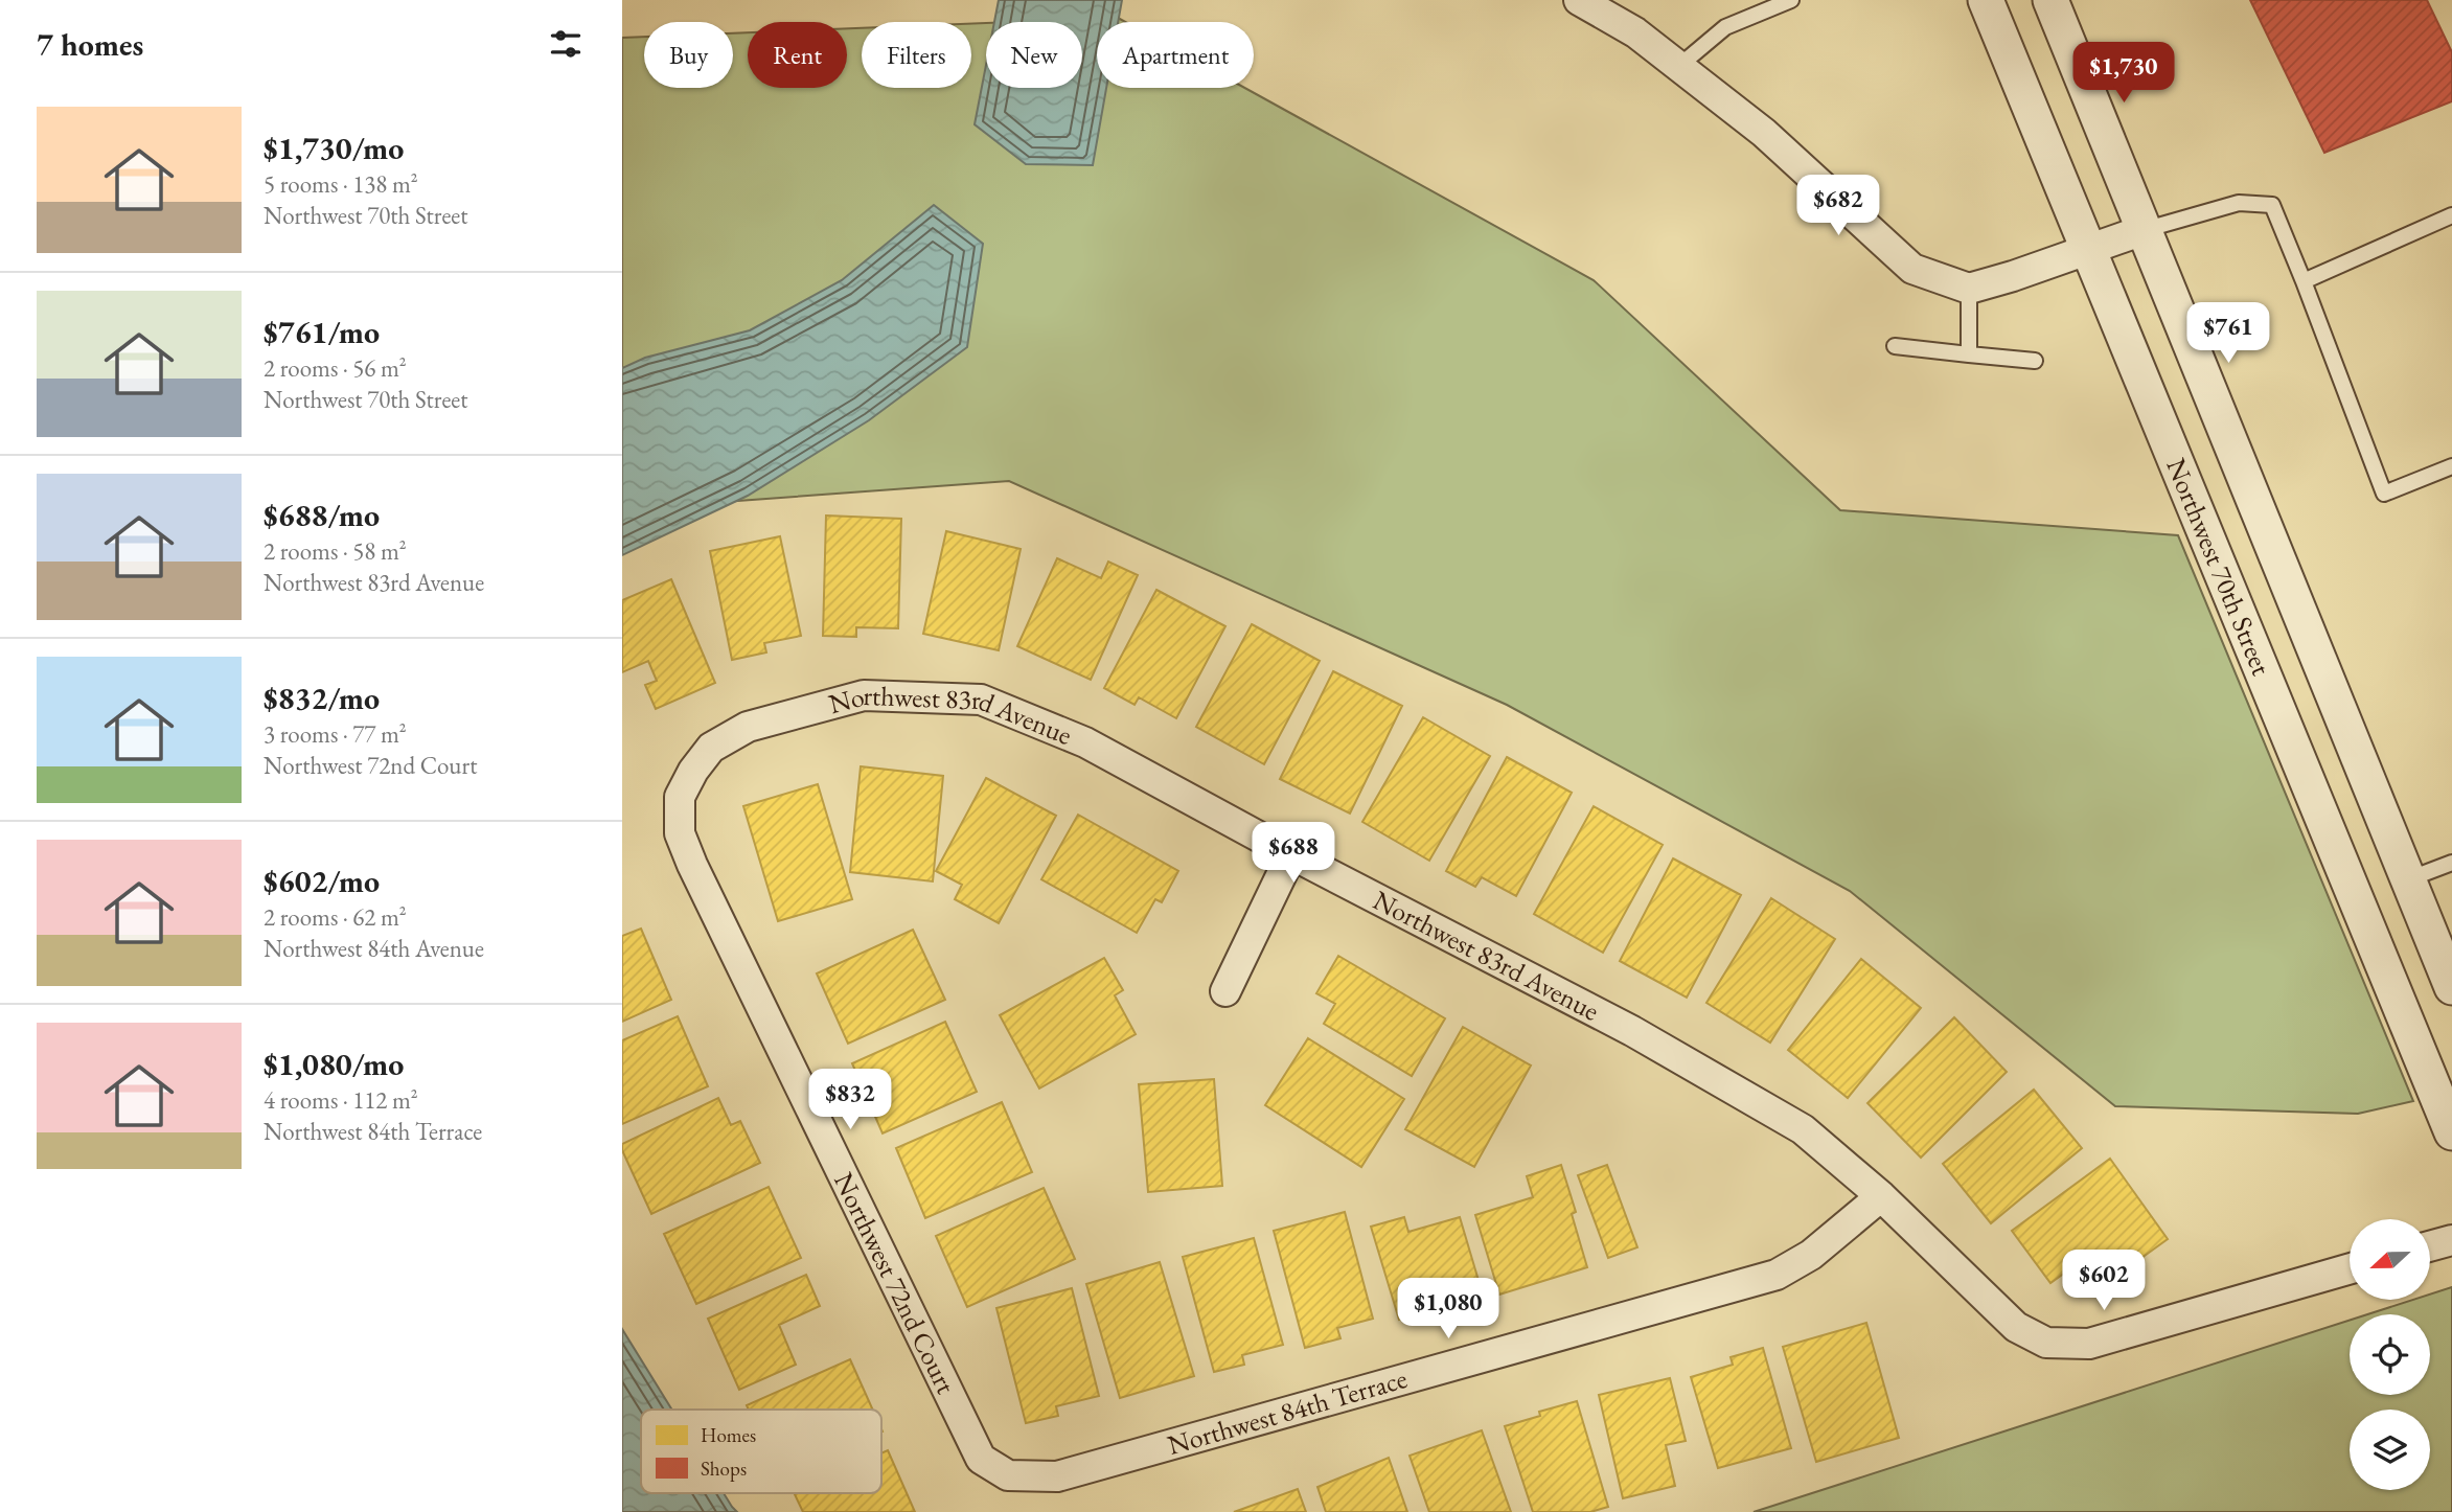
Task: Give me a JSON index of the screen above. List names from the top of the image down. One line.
{"streets":{"street":["Northwest 70th Street","Northwest 83rd Avenue","Northwest 72nd Court","Northwest 84th Terrace"]},"crossings":[["Northwest 83rd Avenue","Northwest 72nd Court"],["Northwest 83rd Avenue","Northwest 84th Terrace"],["Northwest 72nd Court","Northwest 84th Terrace"]],"legend":["Homes","Shops"],"north":"left","page":{"heading":"7 homes","chip":["Buy","Rent","Filters","New","Apartment"],"price":["$1,730","$682","$761","$688","$832","$602","$1,080"],"list":[{"name":"$1,730/mo","note":"5 rooms · 138 m² · Northwest 70th Street"},{"name":"$761/mo","note":"2 rooms · 56 m² · Northwest 70th Street"},{"name":"$688/mo","note":"2 rooms · 58 m² · Northwest 83rd Avenue"},{"name":"$832/mo","note":"3 rooms · 77 m² · Northwest 72nd Court"},{"name":"$602/mo","note":"2 rooms · 62 m² · Northwest 84th Avenue"},{"name":"$1,080/mo","note":"4 rooms · 112 m² · Northwest 84th Terrace"}]}}
